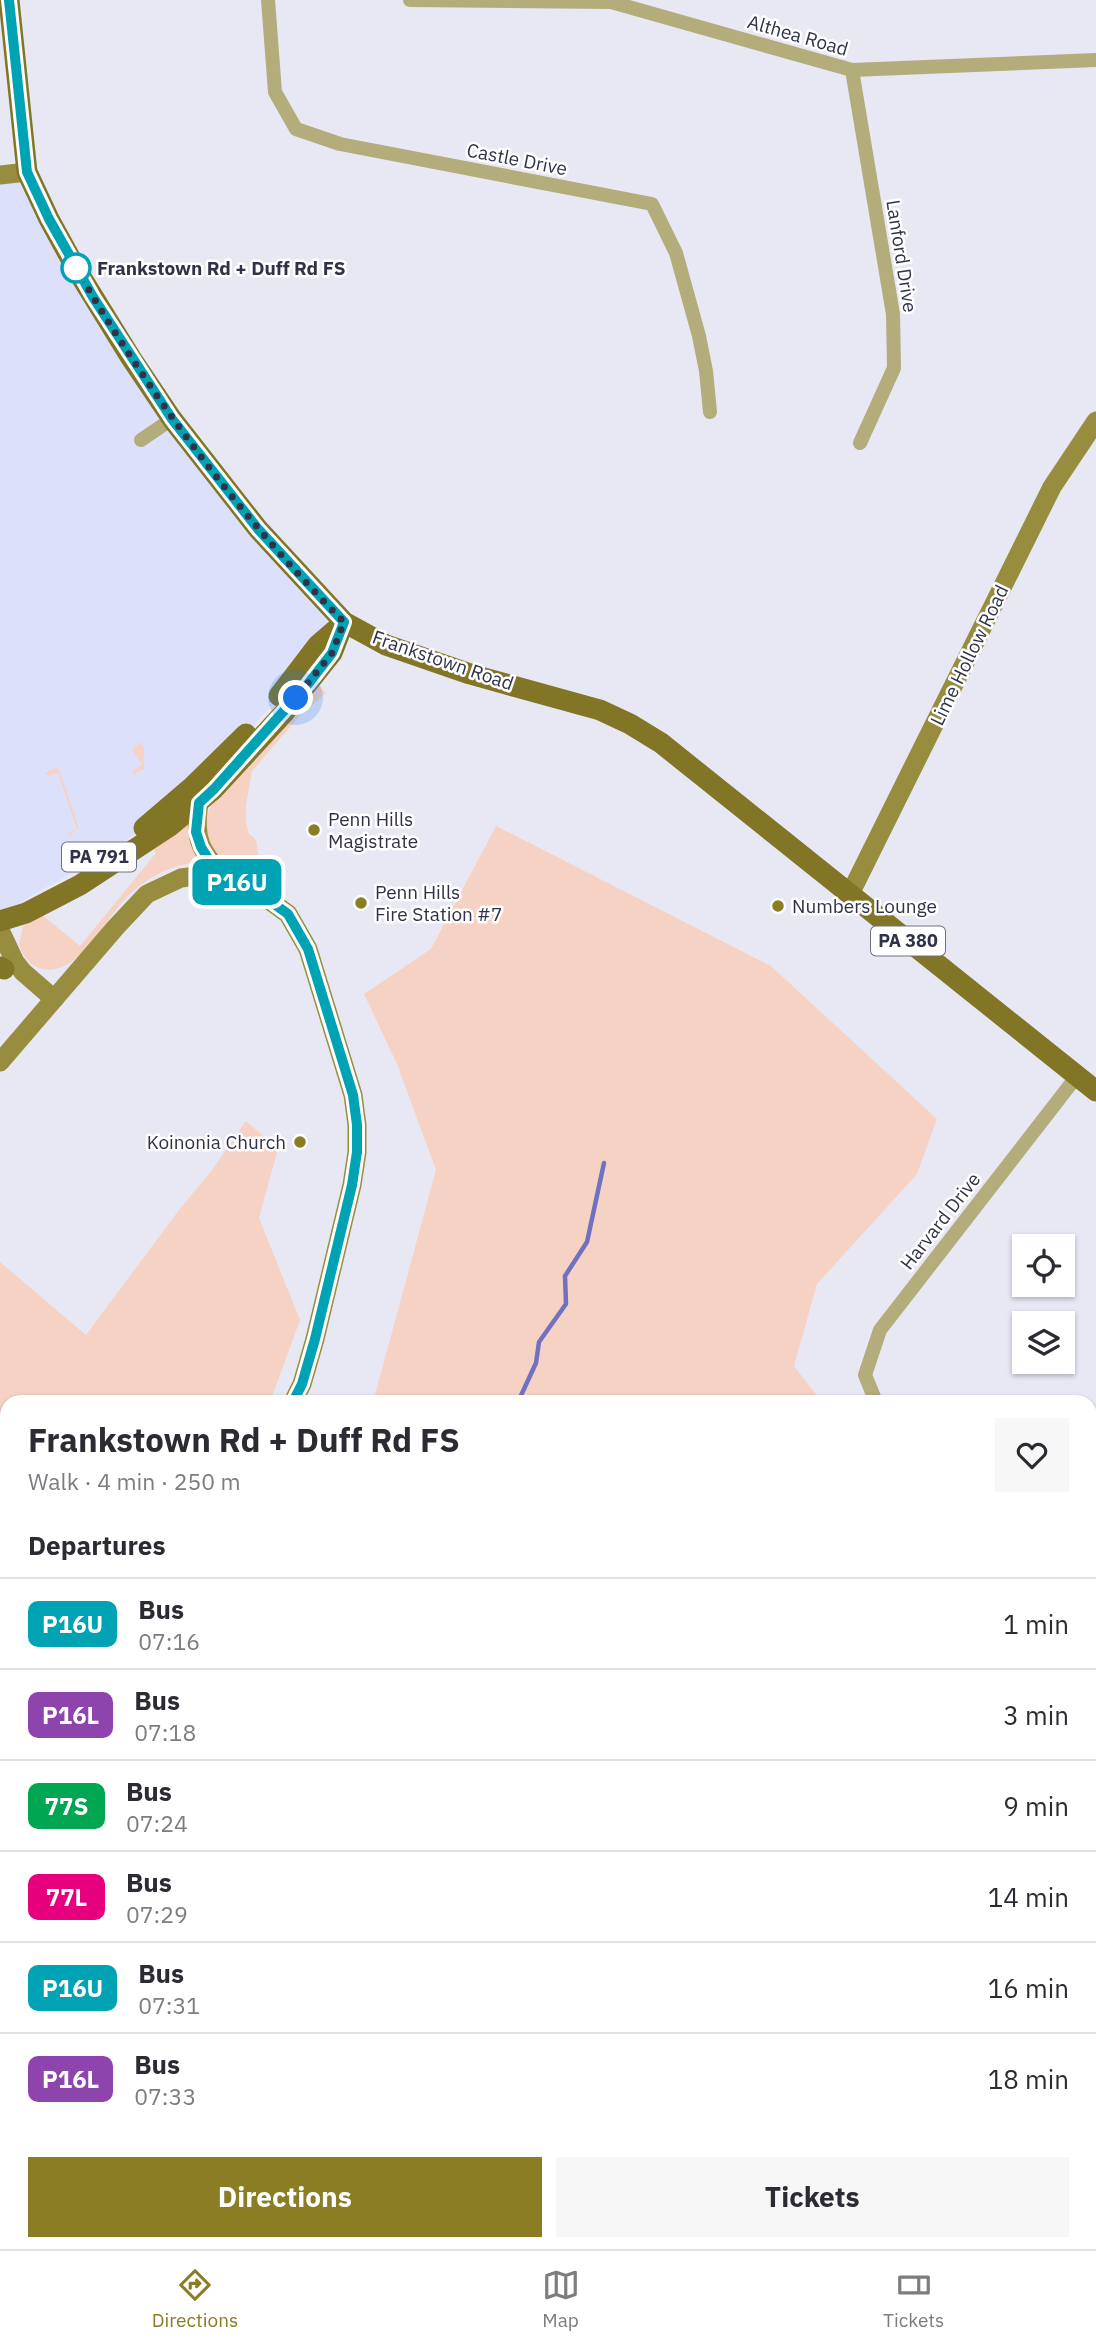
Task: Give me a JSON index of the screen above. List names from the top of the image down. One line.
{"streets":{"main road":["Frankstown Road","PA 791","PA 380"],"street":["Althea Road","Castle Drive","Lanford Drive","Lime Hollow Road","Harvard Drive"]},"crossings":[["Althea Road","Lanford Drive"],["Lime Hollow Road","Frankstown Road"],["Frankstown Road","PA 791"],["Frankstown Road","Harvard Drive"]],"places":["Frankstown Rd + Duff Rd FS","Penn Hills Magistrate","Penn Hills Fire Station #7","Numbers Lounge","Koinonia Church"],"lines":["bus line P16U"],"page":{"on_map":"P16U","heading":[["Frankstown Rd + Duff Rd FS","Walk · 4 min · 250 m"],"Departures"],"list":[{"mark":"P16U","name":"Bus","note":"07:16","value":"1 min"},{"mark":"P16L","name":"Bus","note":"07:18","value":"3 min"},{"mark":"77S","name":"Bus","note":"07:24","value":"9 min"},{"mark":"77L","name":"Bus","note":"07:29","value":"14 min"},{"mark":"P16U","name":"Bus","note":"07:31","value":"16 min"},{"mark":"P16L","name":"Bus","note":"07:33","value":"18 min"}],"buttons":["Directions","Tickets"],"tabs":["Directions","Map","Tickets"]}}
